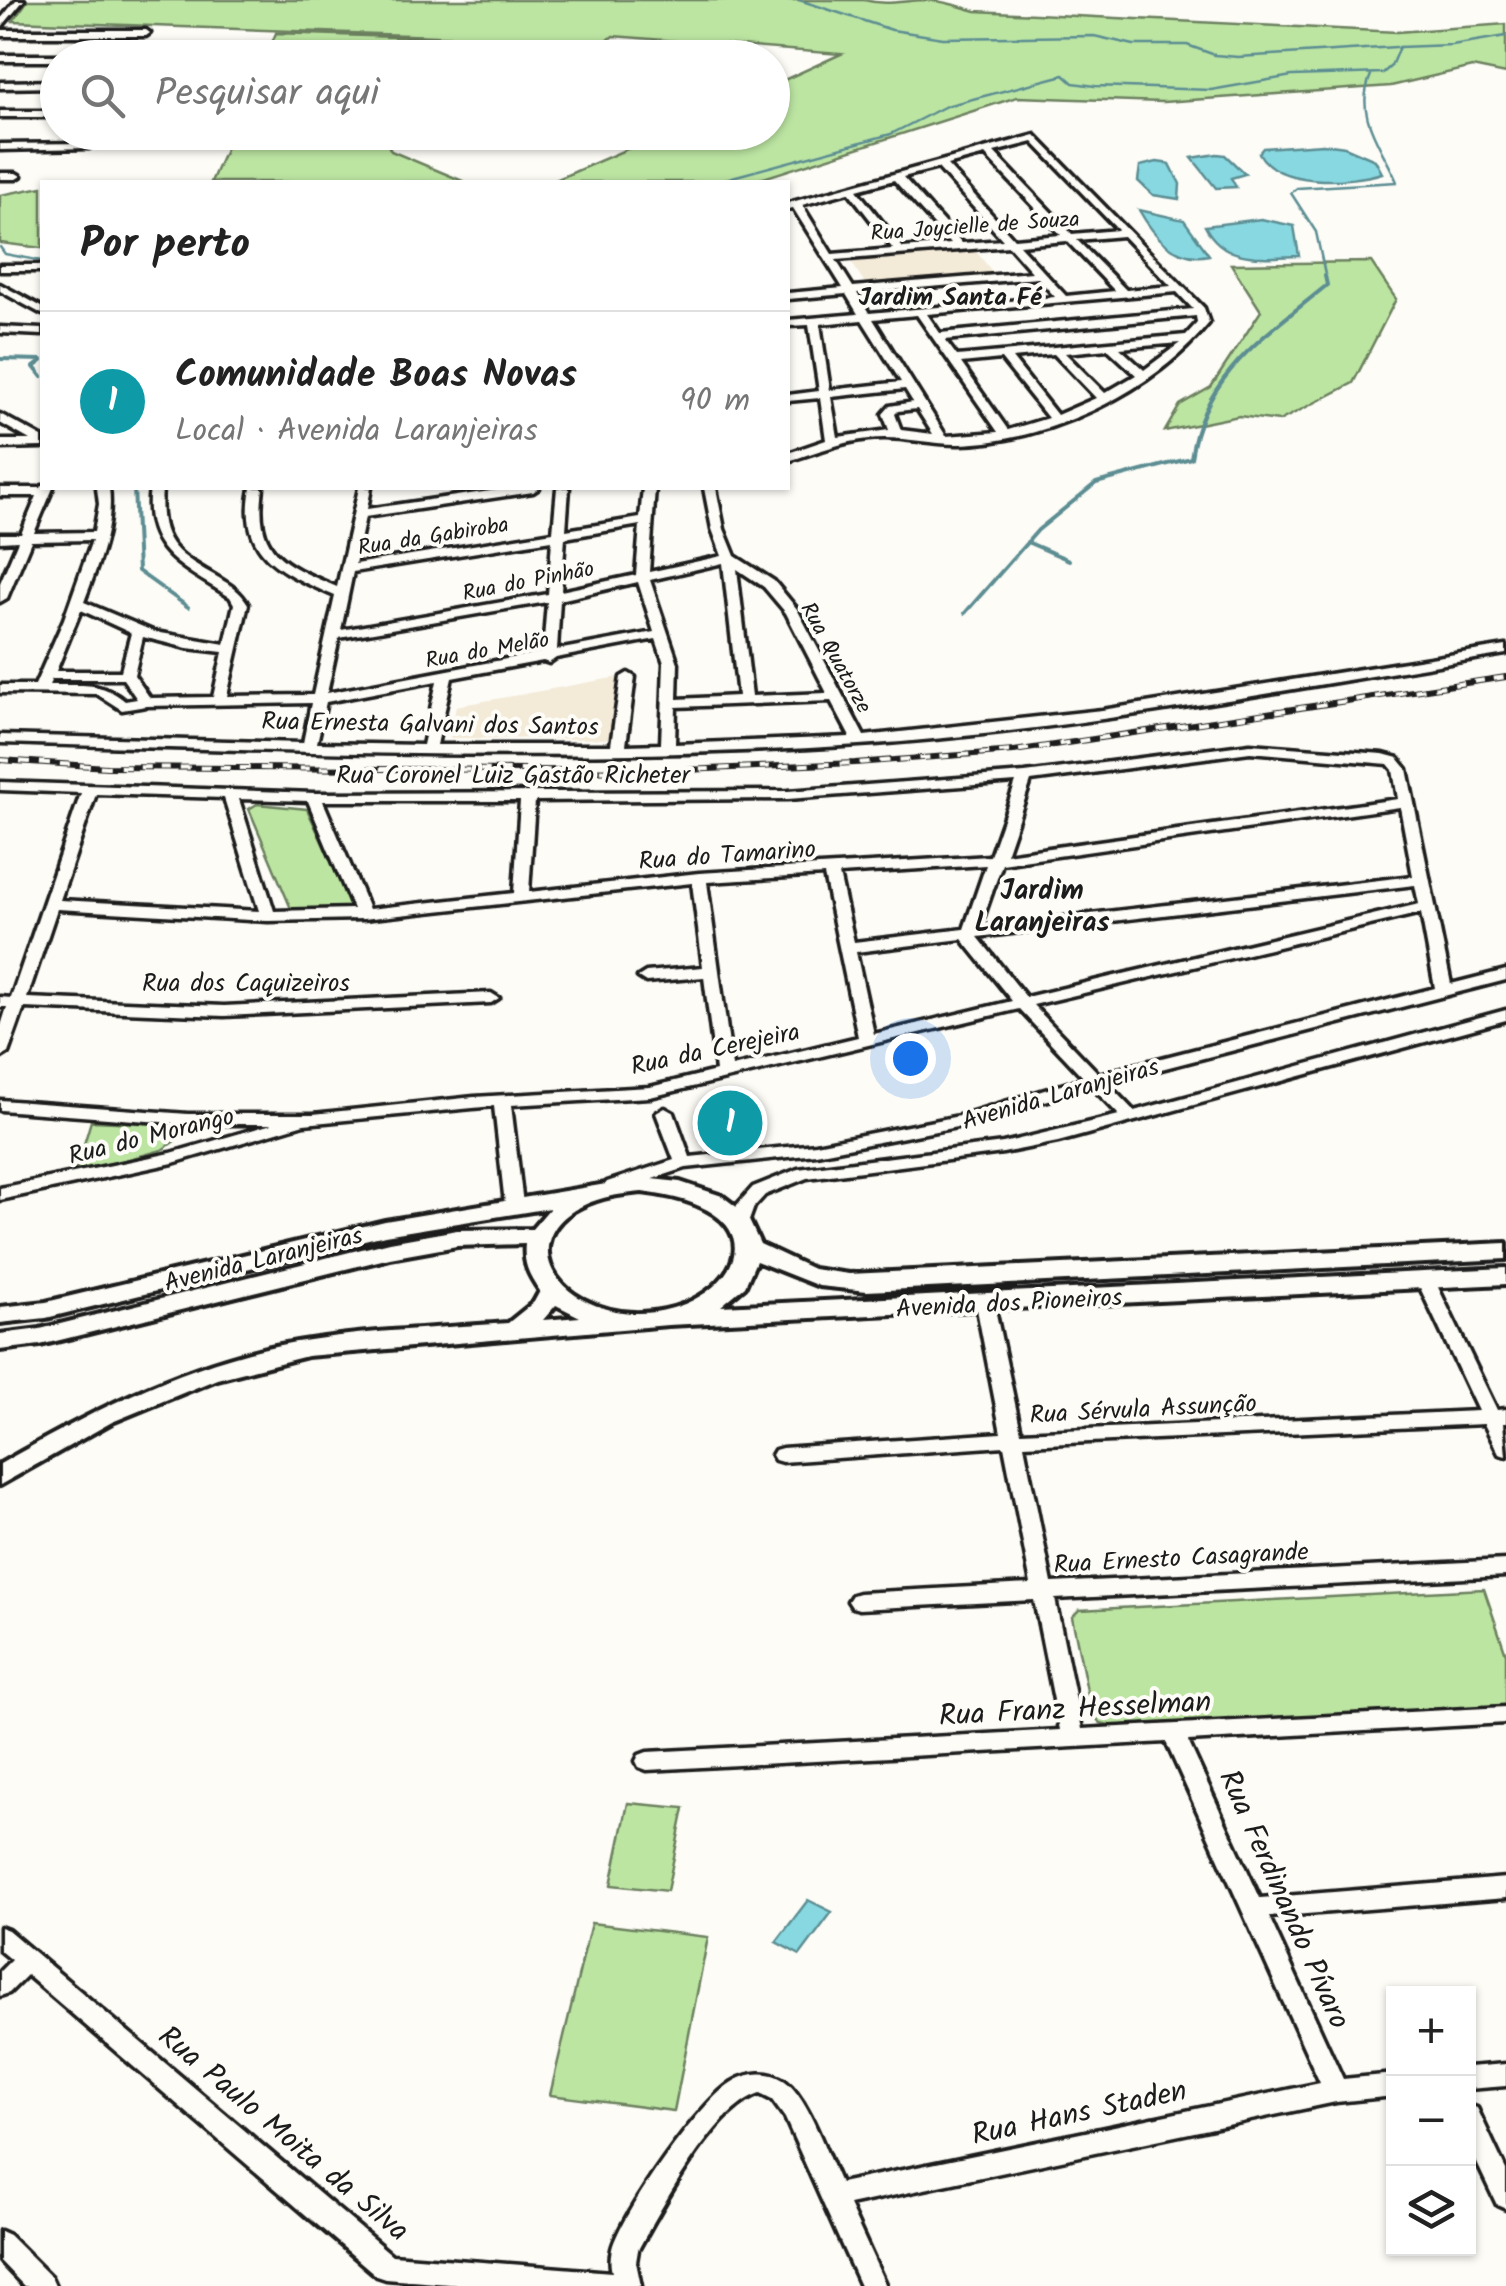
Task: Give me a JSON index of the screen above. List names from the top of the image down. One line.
{"streets":{"main road":["Avenida Laranjeiras","Avenida dos Pioneiros"],"street":["Rua Joycielle de Souza","Rua da Gabiroba","Rua do Pinhão","Rua do Melão","Rua Quatorze","Rua Ernesta Galvani dos Santos","Rua Coronel Luiz Gastão Richeter","Rua do Tamarino","Rua dos Caquizeiros","Rua da Cerejeira","Rua do Morango","Rua Sérvula Assunção","Rua Ernesto Casagrande","Rua Franz Hesselman","Rua Ferdinando Pívaro","Rua Hans Staden","Rua Paulo Moita da Silva"]},"crossings":[["Rua do Pinhão","Rua Quatorze"],["Rua Quatorze","Rua Ernesta Galvani dos Santos"],["Rua Coronel Luiz Gastão Richeter","Rua do Tamarino"],["Rua da Cerejeira","Rua do Morango"],["Avenida Laranjeiras","Avenida dos Pioneiros"],["Rua Franz Hesselman","Rua Ferdinando Pívaro"],["Rua Ferdinando Pívaro","Rua Hans Staden"]],"districts":["Jardim Santa Fé","Jardim Laranjeiras"],"page":{"search":"Pesquisar aqui","heading":"Por perto","list":[{"mark":"1","name":"Comunidade Boas Novas","note":"Local · Avenida Laranjeiras","value":"90 m"}],"pins":"1","map_buttons":["+","−"]}}
